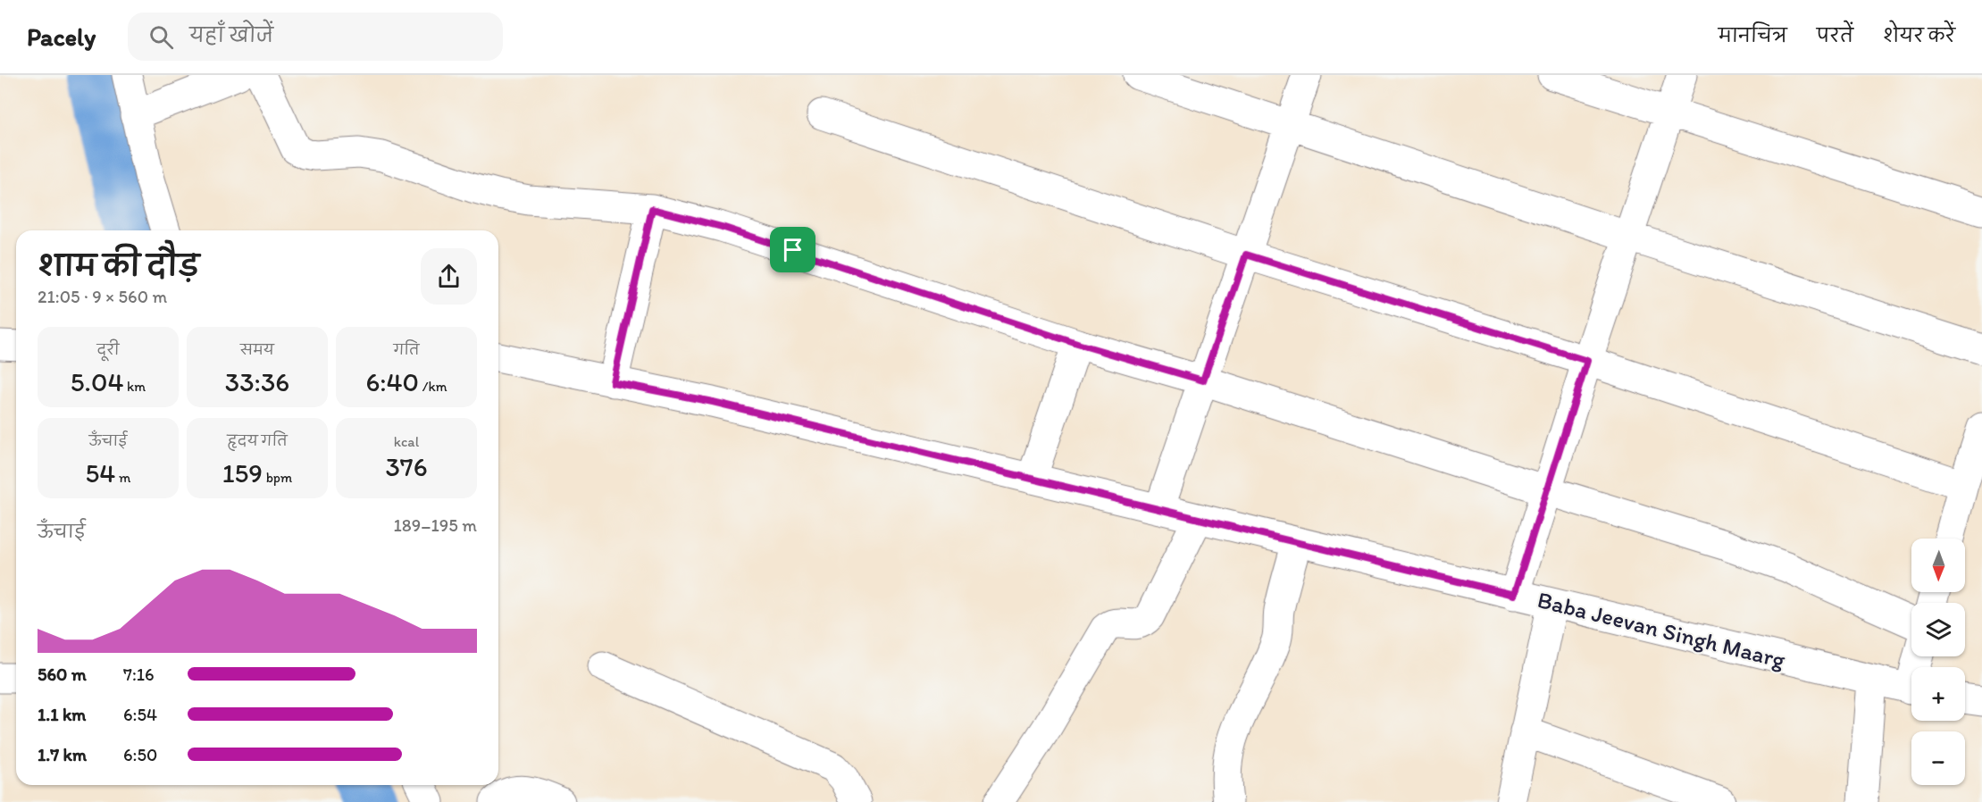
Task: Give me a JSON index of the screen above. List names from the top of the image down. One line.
{"streets":{"street":["Baba Jeevan Singh Maarg"]},"north":"bottom","page":{"header":"Pacely","search":"यहाँ खोजें","nav":["मानचित्र","परतें","शेयर करें"],"heading":["शाम की दौड़","21:05 · 9 × 560 m"],"stats":[["दूरी","5.04 km"],["समय","33:36"],["गति","6:40 /km"],["ऊँचाई","54 m"],["हृदय गति","159 bpm"],["kcal","376"]],"chart":["ऊँचाई","189–195 m"],"map_buttons":["+","−"],"list":[{"name":"560 m","note":"7:16"},{"name":"1.1 km","note":"6:54"},{"name":"1.7 km","note":"6:50"}]}}
